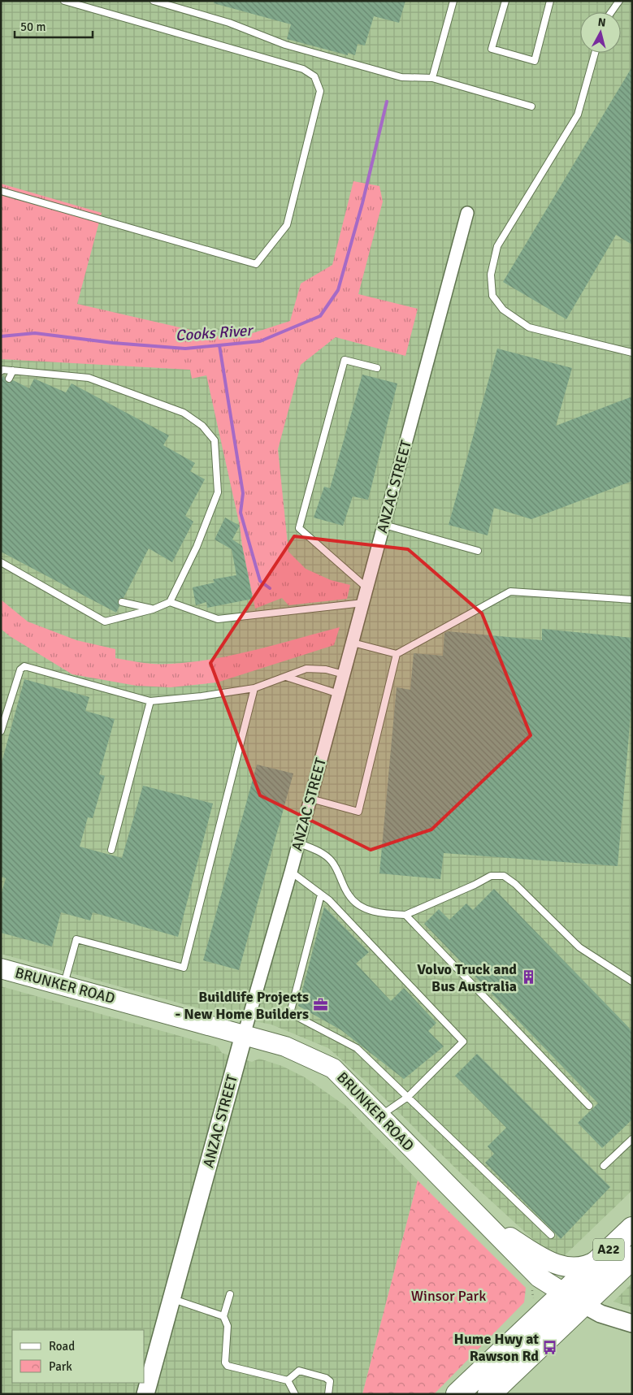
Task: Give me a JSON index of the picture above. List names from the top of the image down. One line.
{"streets":{"highway":["A22"],"main road":["BRUNKER ROAD"],"street":["ANZAC STREET"]},"crossings":[["ANZAC STREET","BRUNKER ROAD"],["BRUNKER ROAD","A22"]],"water":["Cooks River"],"parks":["Winsor Park"],"places":{"building":["Volvo Truck and Bus Australia"],"office":["Buildlife Projects - New Home Builders"],"bus stop":["Hume Hwy at Rawson Rd"]},"legend":["Road","Park"],"scale_bar":"50 m","north":"top"}
